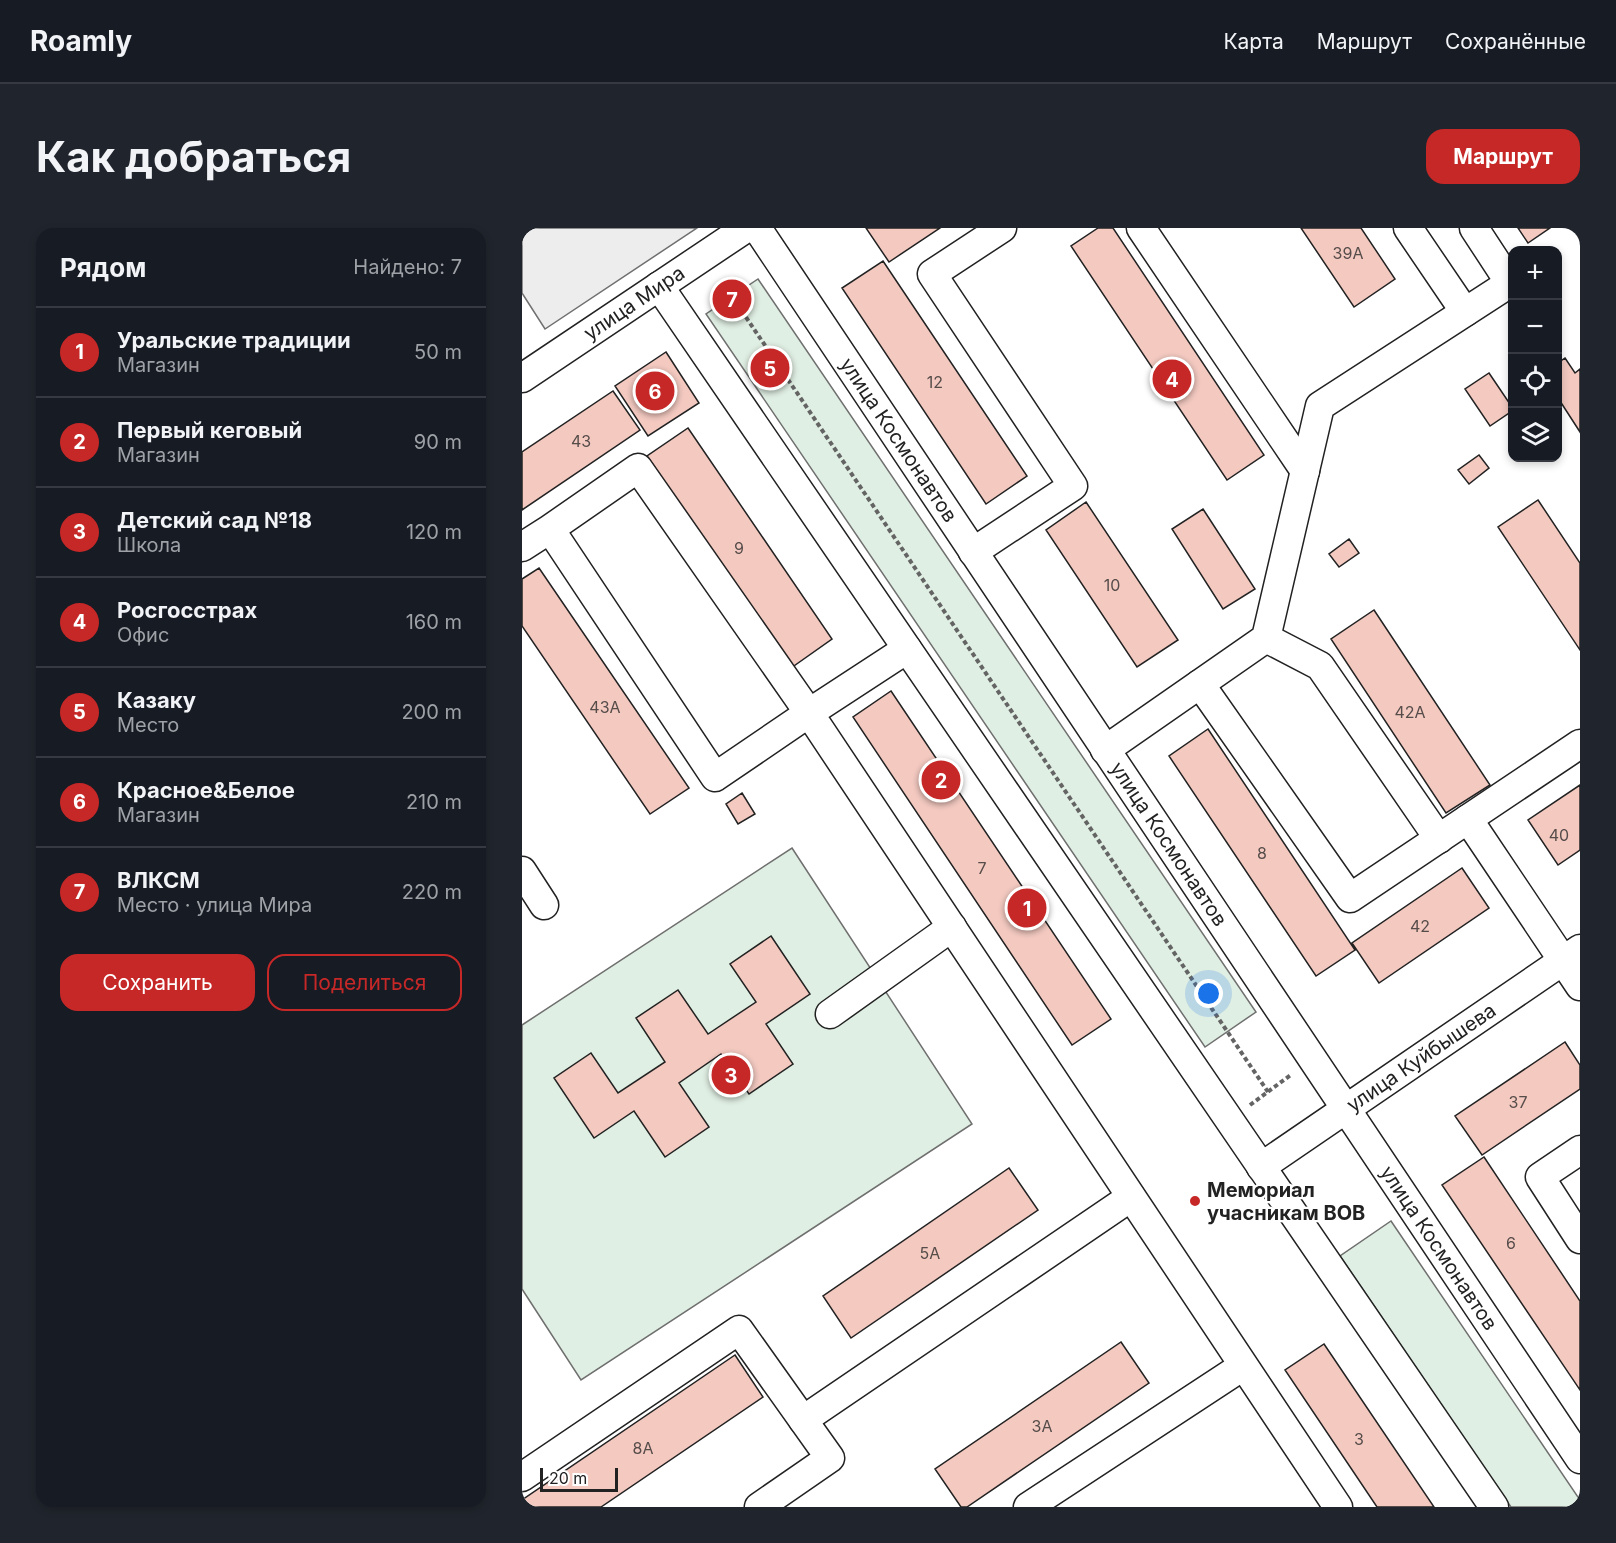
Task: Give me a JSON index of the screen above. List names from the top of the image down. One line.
{"streets":{"street":["улица Мира","улица Космонавтов","улица Куйбышева"]},"crossings":[["улица Космонавтов","улица Куйбышева"]],"places":["Мемориал учасникам ВОВ"],"house_numbers":["39А","12","43","9","10","43А","42А","40","8","7","42","37","6","5А","3А","3","8А"],"scale_bar":"20 m","page":{"header":"Roamly","nav":["Карта","Маршрут","Сохранённые"],"buttons":["Маршрут",["Сохранить","Поделиться"]],"title":"Как добраться","heading":["Рядом","Найдено: 7"],"map_buttons":["+","−"],"pins":["7","5","4","6","2","1","3"],"list":[{"mark":"1","name":"Уральские традиции","note":"Магазин","value":"50 m"},{"mark":"2","name":"Первый кеговый","note":"Магазин","value":"90 m"},{"mark":"3","name":"Детский сад №18","note":"Школа","value":"120 m"},{"mark":"4","name":"Росгосстрах","note":"Офис","value":"160 m"},{"mark":"5","name":"Казаку","note":"Место","value":"200 m"},{"mark":"6","name":"Красное&Белое","note":"Магазин","value":"210 m"},{"mark":"7","name":"ВЛКСМ","note":"Место · улица Мира","value":"220 m"}],"scale":"20 m"}}
